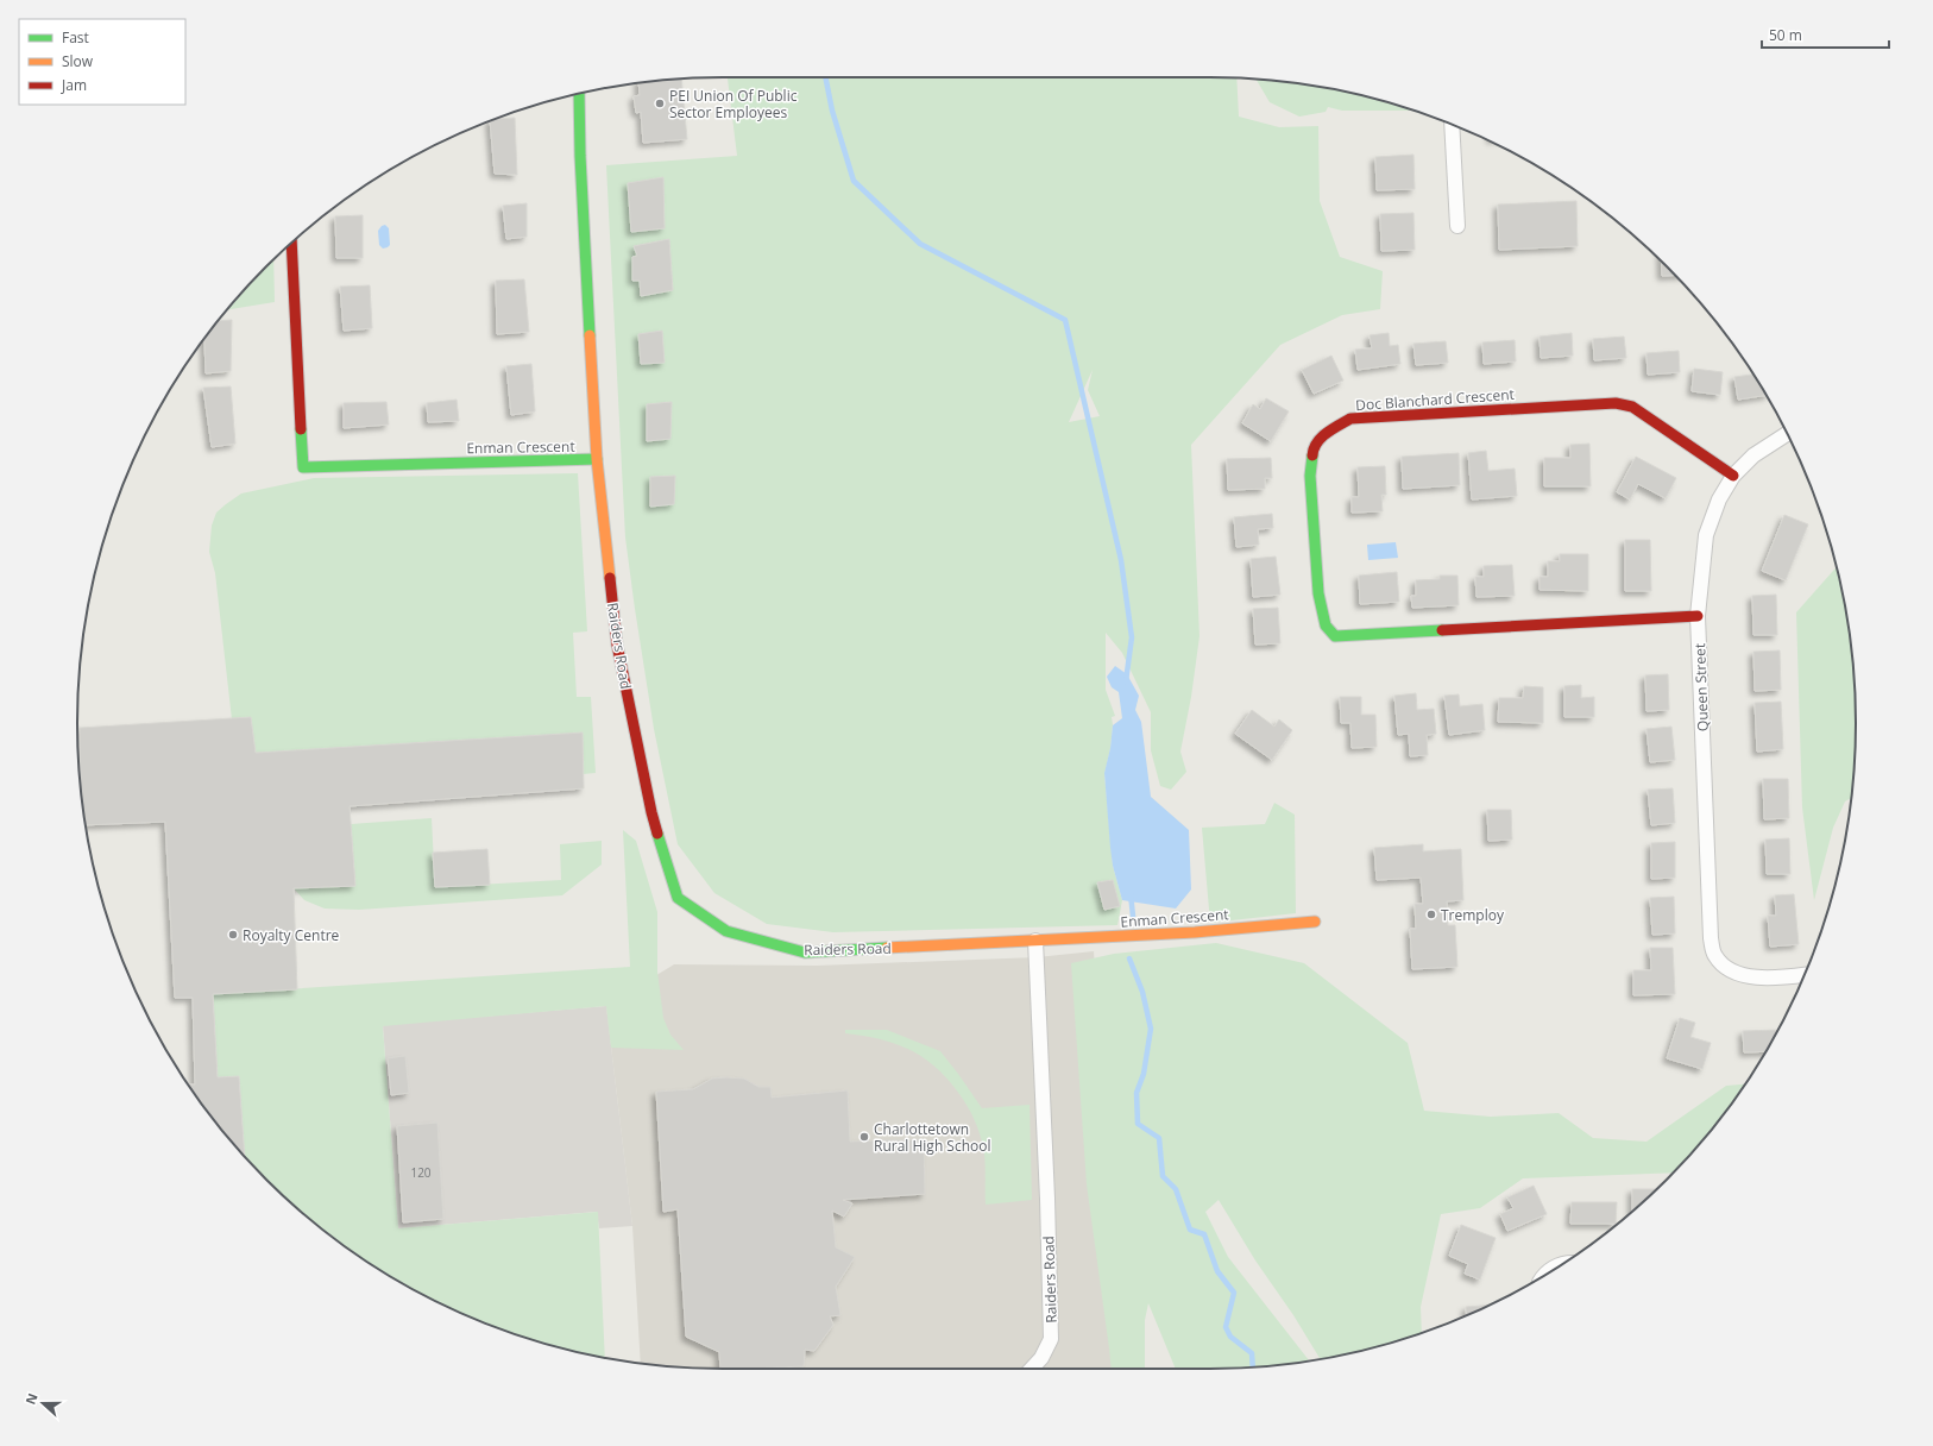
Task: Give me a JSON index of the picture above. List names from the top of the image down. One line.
{"streets":{"street":["Doc Blanchard Crescent","Enman Crescent","Raiders Road","Queen Street"]},"crossings":[["Doc Blanchard Crescent","Queen Street"],["Enman Crescent","Raiders Road"]],"places":["PEI Union Of Public Sector Employees","Tremploy","Royalty Centre","Charlottetown Rural High School"],"house_numbers":["120"],"legend":["Fast","Slow","Jam"],"scale_bar":"50 m","north":"left"}
